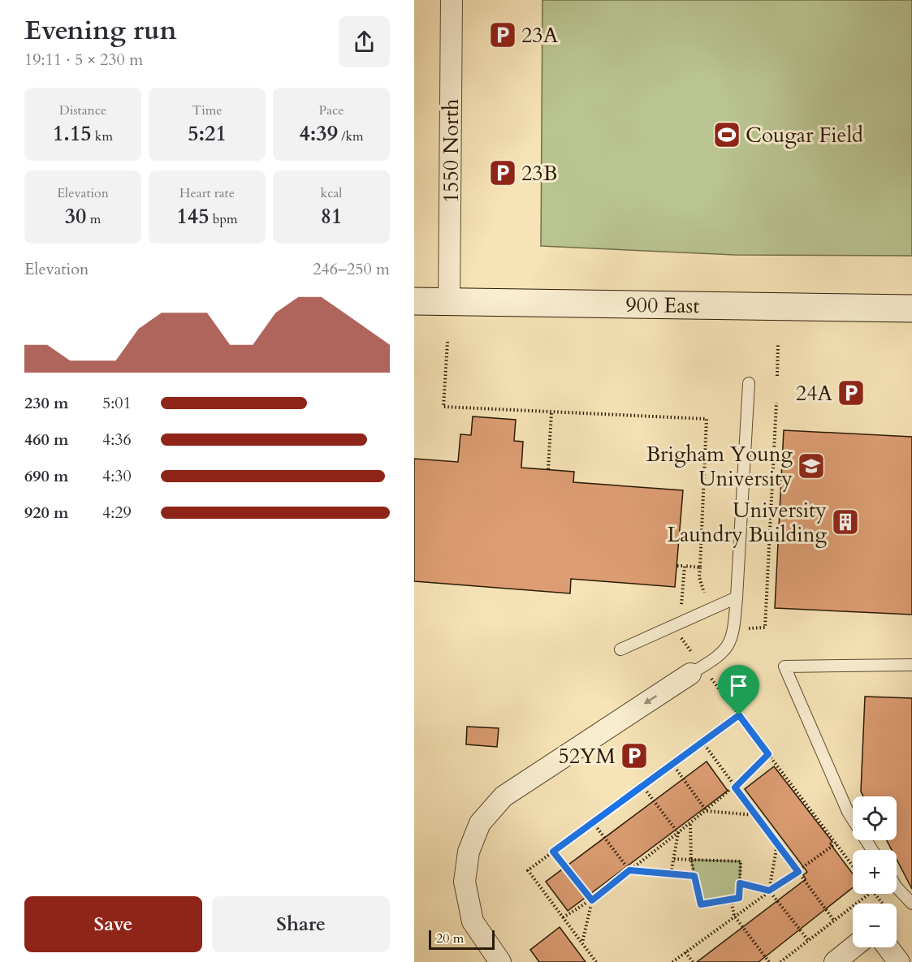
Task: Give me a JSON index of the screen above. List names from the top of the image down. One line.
{"streets":{"main road":["900 East"],"street":["1550 North"]},"crossings":[["1550 North","900 East"]],"places":{"parking":["23A","23B","24A","52YM"],"sports":["Cougar Field"],"school or university":["Brigham Young University"],"building":["University Laundry Building"]},"scale_bar":"20 m","page":{"heading":["Evening run","19:11 · 5 × 230 m"],"stats":[["Distance","1.15 km"],["Time","5:21"],["Pace","4:39 /km"],["Elevation","30 m"],["Heart rate","145 bpm"],["kcal","81"]],"chart":["Elevation","246–250 m"],"list":[{"name":"230 m","note":"5:01"},{"name":"460 m","note":"4:36"},{"name":"690 m","note":"4:30"},{"name":"920 m","note":"4:29"}],"map_buttons":["+","−"],"buttons":["Save","Share"],"scale":"20 m"}}
